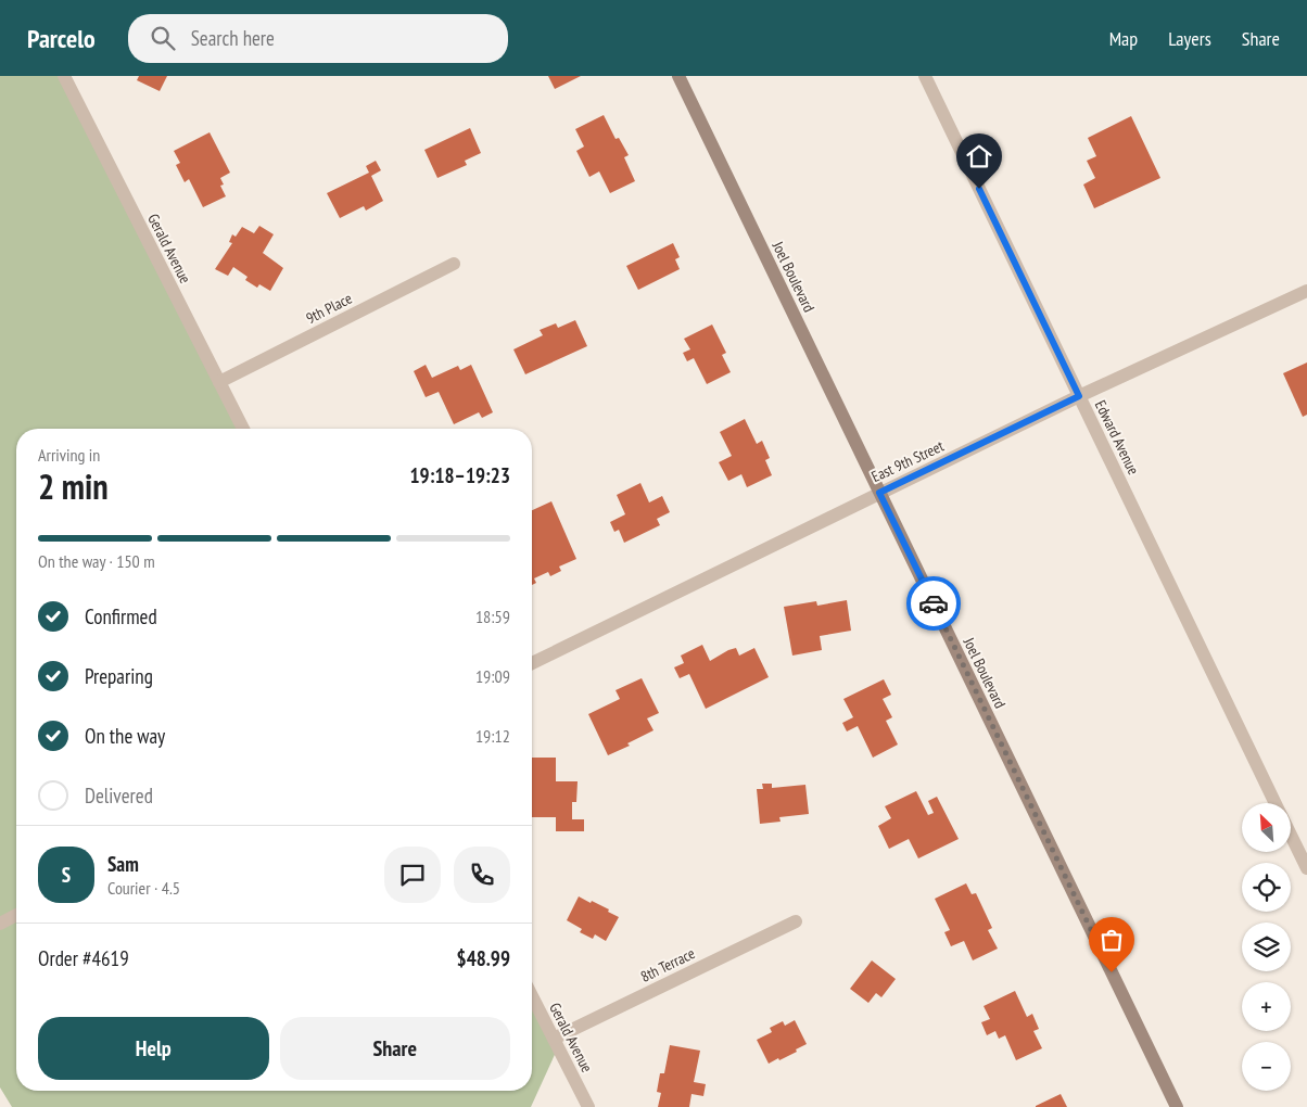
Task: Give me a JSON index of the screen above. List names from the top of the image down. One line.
{"streets":{"main road":["Joel Boulevard"],"street":["Gerald Avenue","9th Place","Edward Avenue","East 9th Street","8th Terrace"]},"crossings":[["Gerald Avenue","9th Place"],["Gerald Avenue","8th Terrace"],["Joel Boulevard","East 9th Street"],["Edward Avenue","East 9th Street"]],"north":"top left","page":{"header":"Parcelo","search":"Search here","nav":["Map","Layers","Share"],"heading":["2 min","Arriving in","19:18–19:23"],"panel":["Sam","Courier · 4.5","Order #4619","$48.99"],"bar":"On the way · 150 m","list":[["Confirmed","18:59"],["Preparing","19:09"],["On the way","19:12"],"Delivered"],"map_buttons":["+","−"],"round":"S","buttons":["Help","Share"]}}
